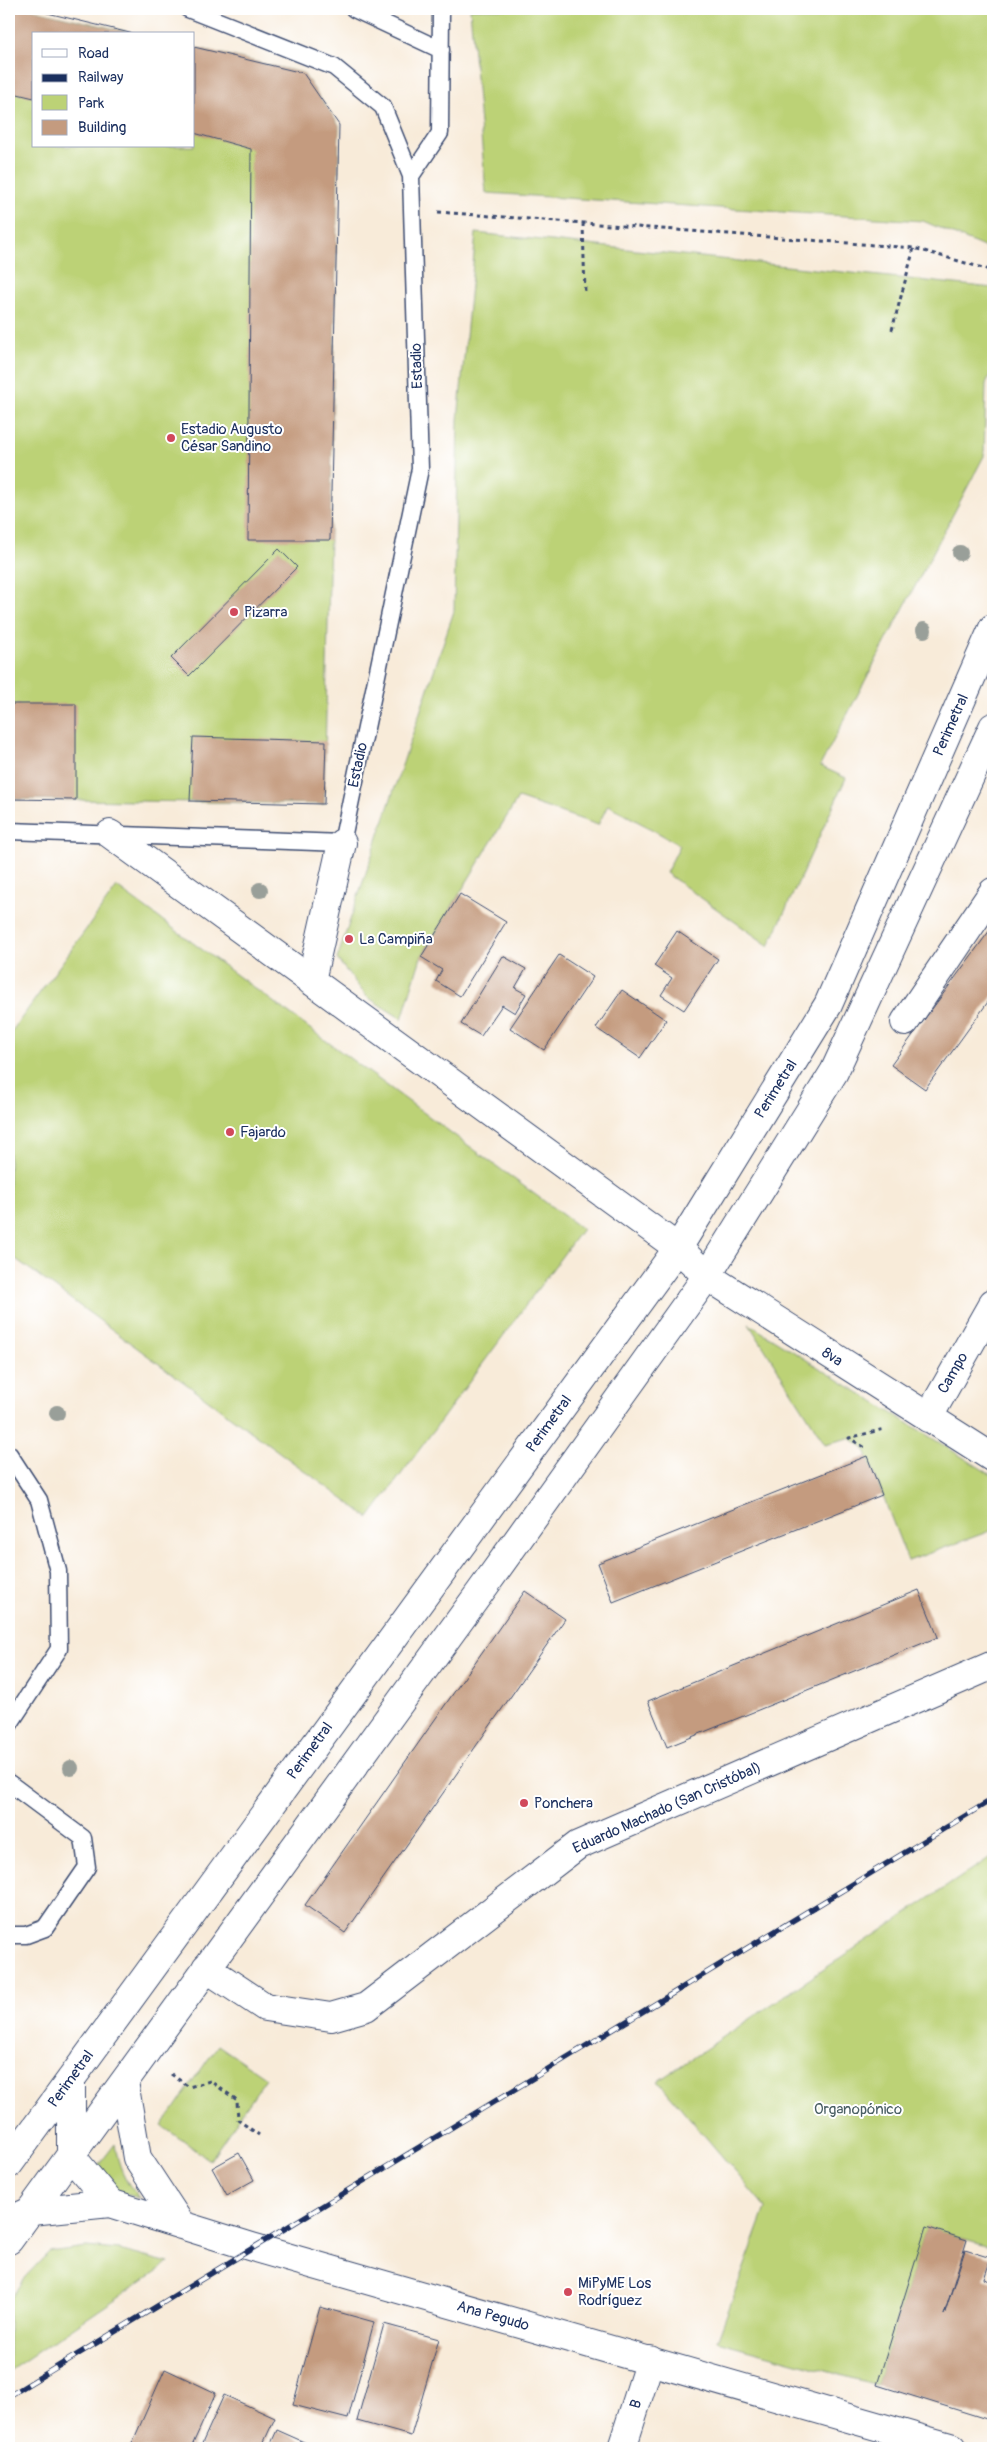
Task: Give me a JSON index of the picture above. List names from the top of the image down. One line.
{"streets":{"main road":["Estadio","Perimetral","8va","Campo","Eduardo Machado (San Cristóbal)","Ana Pegudo","B"]},"crossings":[["Estadio","8va"],["Perimetral","8va"],["8va","Campo"],["Ana Pegudo","B"]],"parks":["Organopónico"],"places":["Estadio Augusto César Sandino","Pizarra","La Campiña","Fajardo","Ponchera","MiPyME Los Rodríguez"],"legend":["Road","Railway","Park","Building"]}
